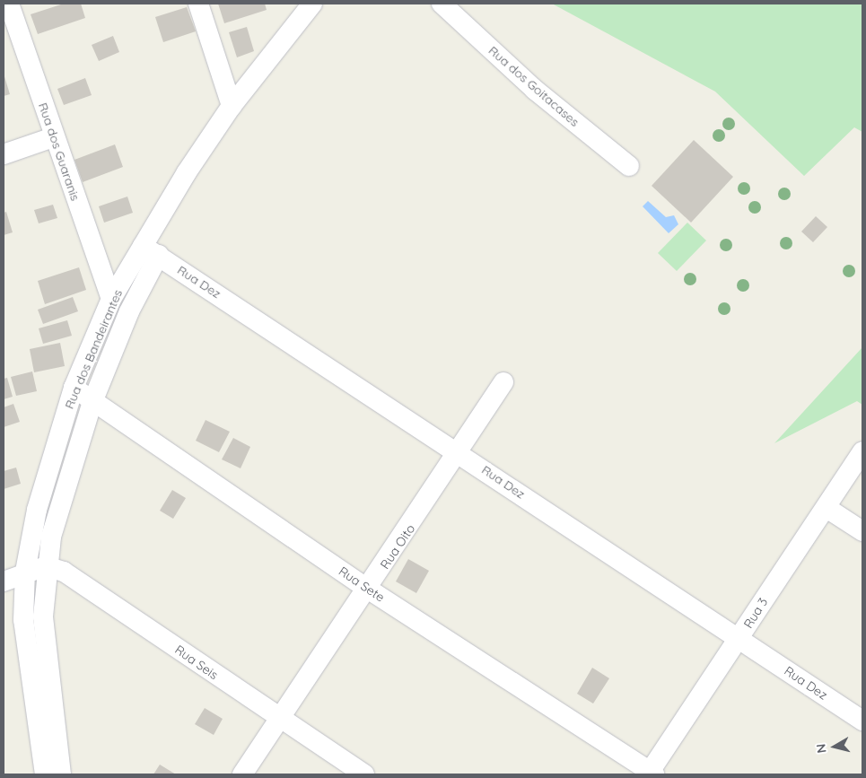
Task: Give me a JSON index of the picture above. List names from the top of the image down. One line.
{"streets":{"street":["Rua dos Goitacases","Rua dos Guaranis","Rua Dez","Rua dos Bandeirantes","Rua Oito","Rua Sete","Rua 3","Rua Seis"]},"crossings":[["Rua dos Guaranis","Rua dos Bandeirantes"],["Rua Dez","Rua dos Bandeirantes"],["Rua Dez","Rua Oito"],["Rua Dez","Rua 3"],["Rua dos Bandeirantes","Rua Sete"],["Rua dos Bandeirantes","Rua Seis"],["Rua Oito","Rua Sete"],["Rua Oito","Rua Seis"],["Rua Sete","Rua 3"]],"north":"left"}
